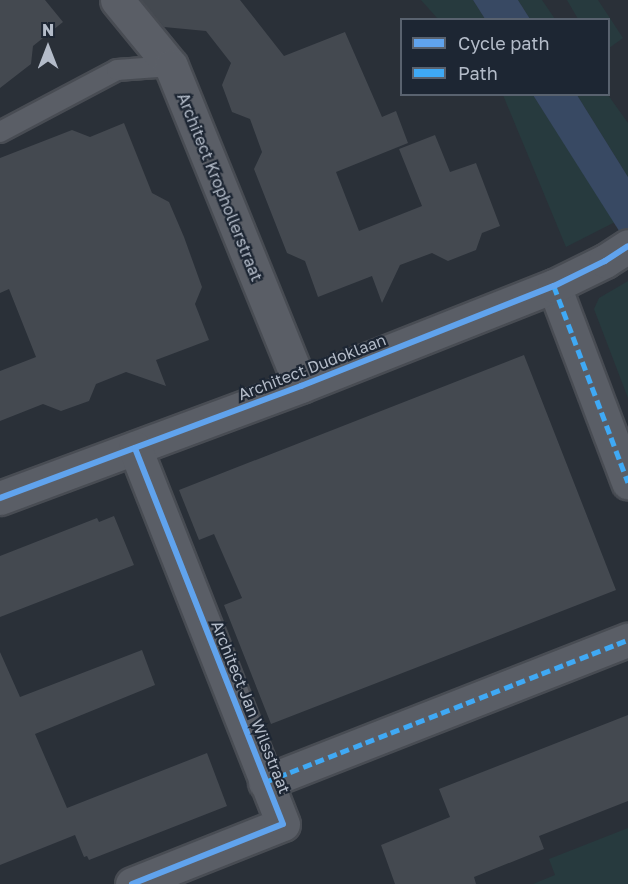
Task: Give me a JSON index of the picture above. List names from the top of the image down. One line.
{"streets":{"street":["Architect Krophollerstraat","Architect Dudoklaan","Architect Jan Wilsstraat"]},"crossings":[["Architect Krophollerstraat","Architect Dudoklaan"],["Architect Dudoklaan","Architect Jan Wilsstraat"]],"legend":["Cycle path","Path"],"north":"top"}
